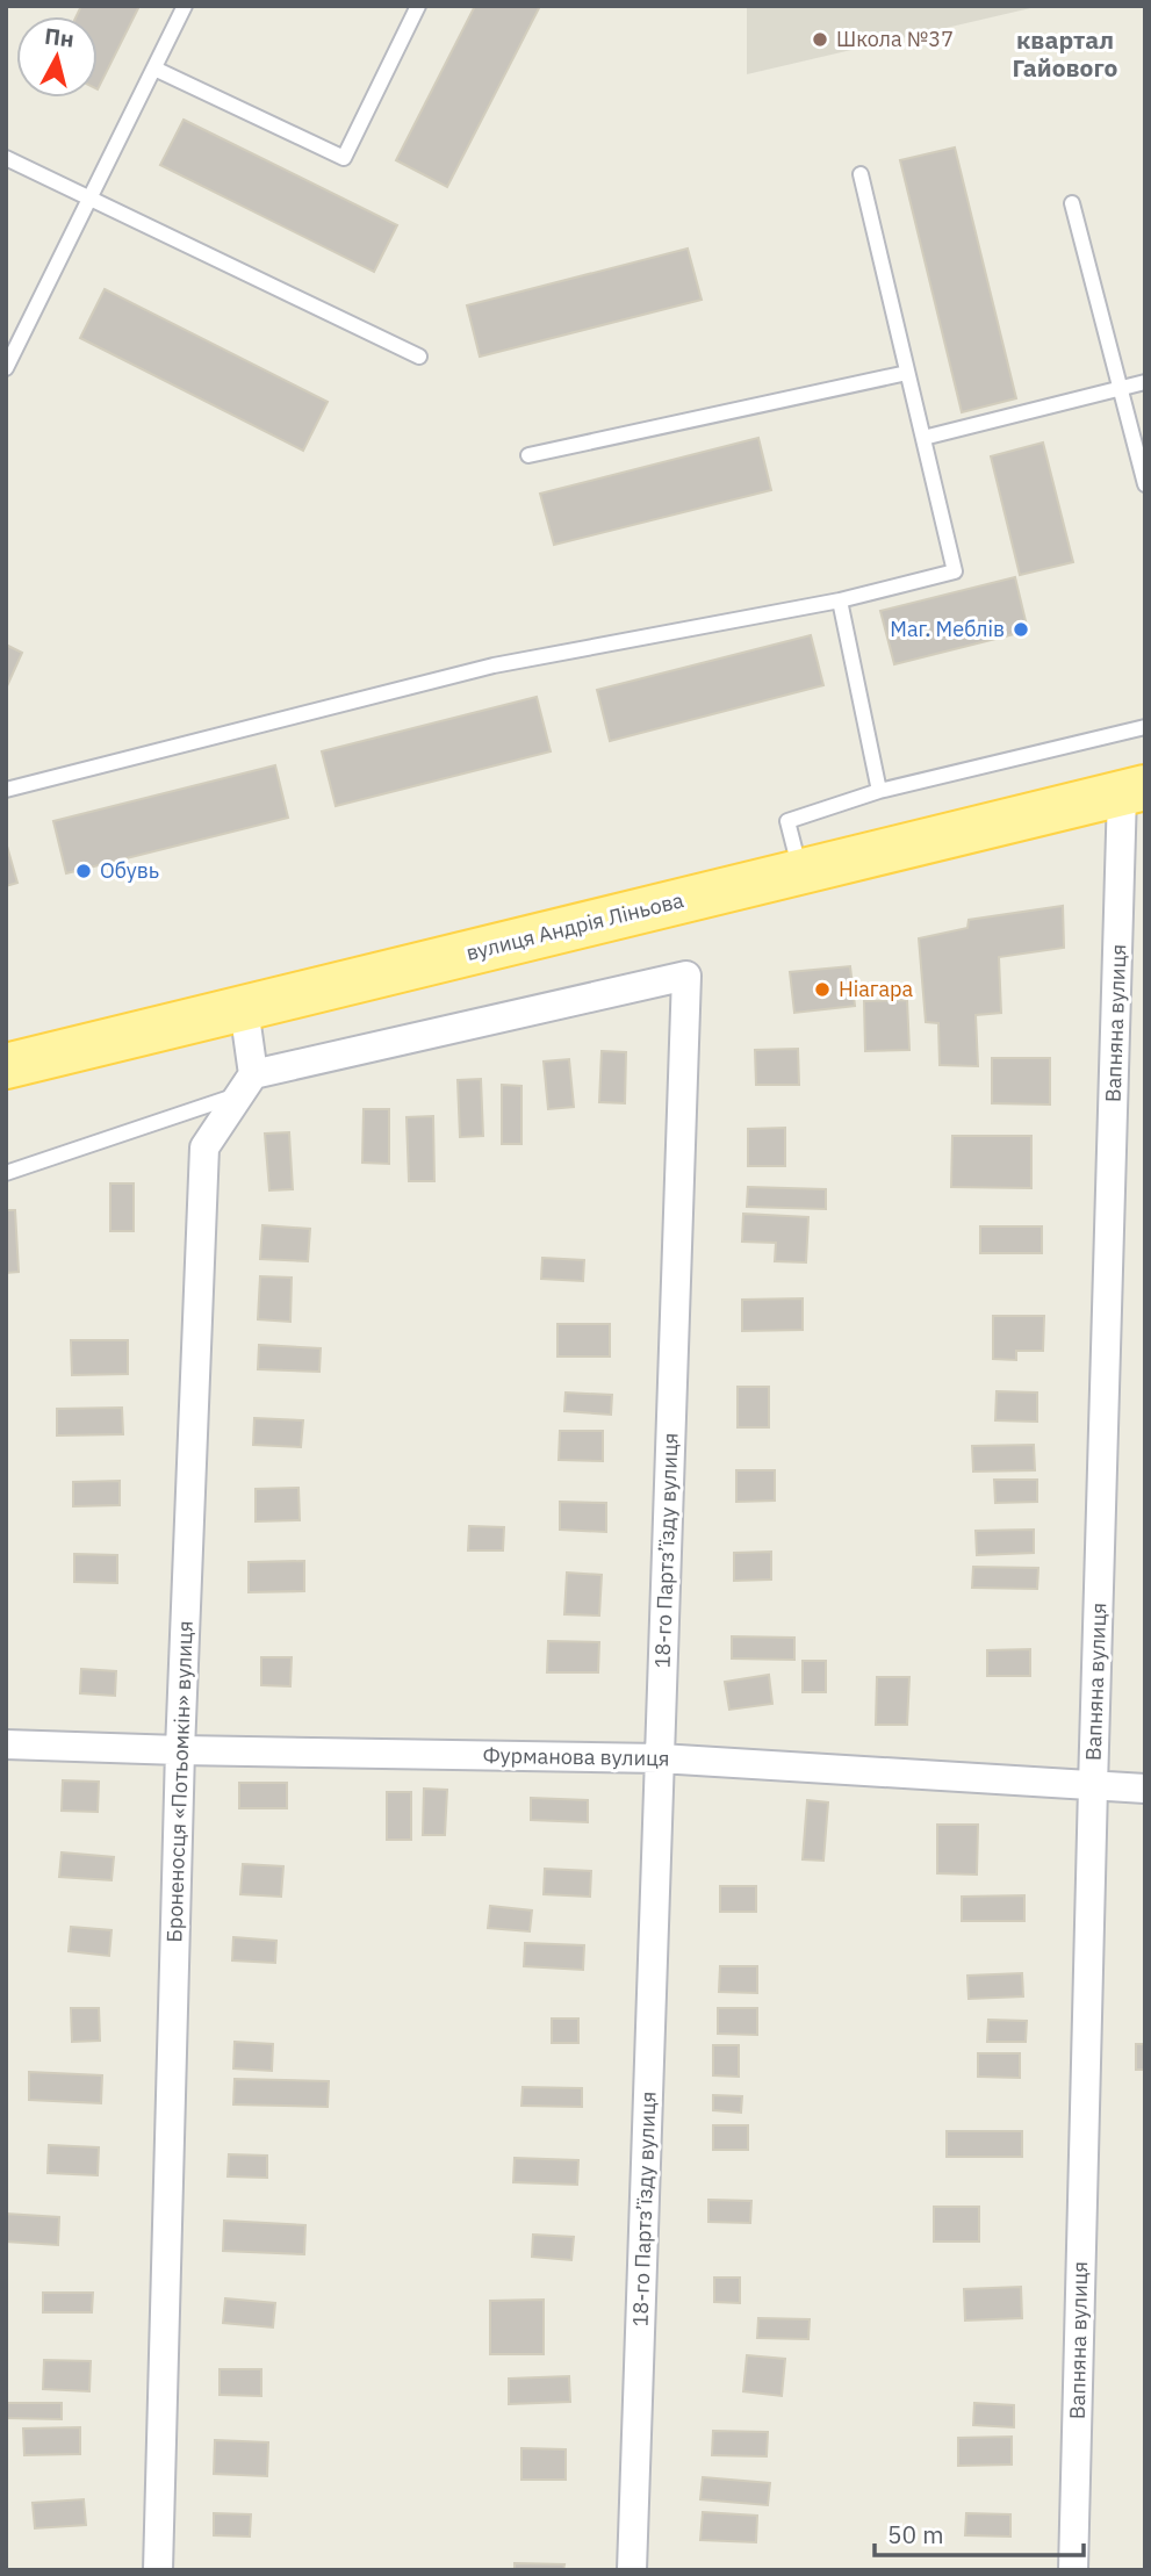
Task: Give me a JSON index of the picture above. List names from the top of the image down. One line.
{"streets":{"main road":["вулиця Андрія Ліньова"],"street":["Вапняна вулиця","18-го Партз’їзду вулиця","Фурманова вулиця","Броненосця «Потьомкін» вулиця"]},"crossings":[["вулиця Андрія Ліньова","Вапняна вулиця"],["Вапняна вулиця","Фурманова вулиця"],["18-го Партз’їзду вулиця","Фурманова вулиця"],["18-го Партз’їзду вулиця","Броненосця «Потьомкін» вулиця"],["Фурманова вулиця","Броненосця «Потьомкін» вулиця"]],"districts":["квартал Гайового"],"places":["Школа №37","Маг. Меблів","Обувь","Ніагара"],"scale_bar":"50 m","north":"top"}
